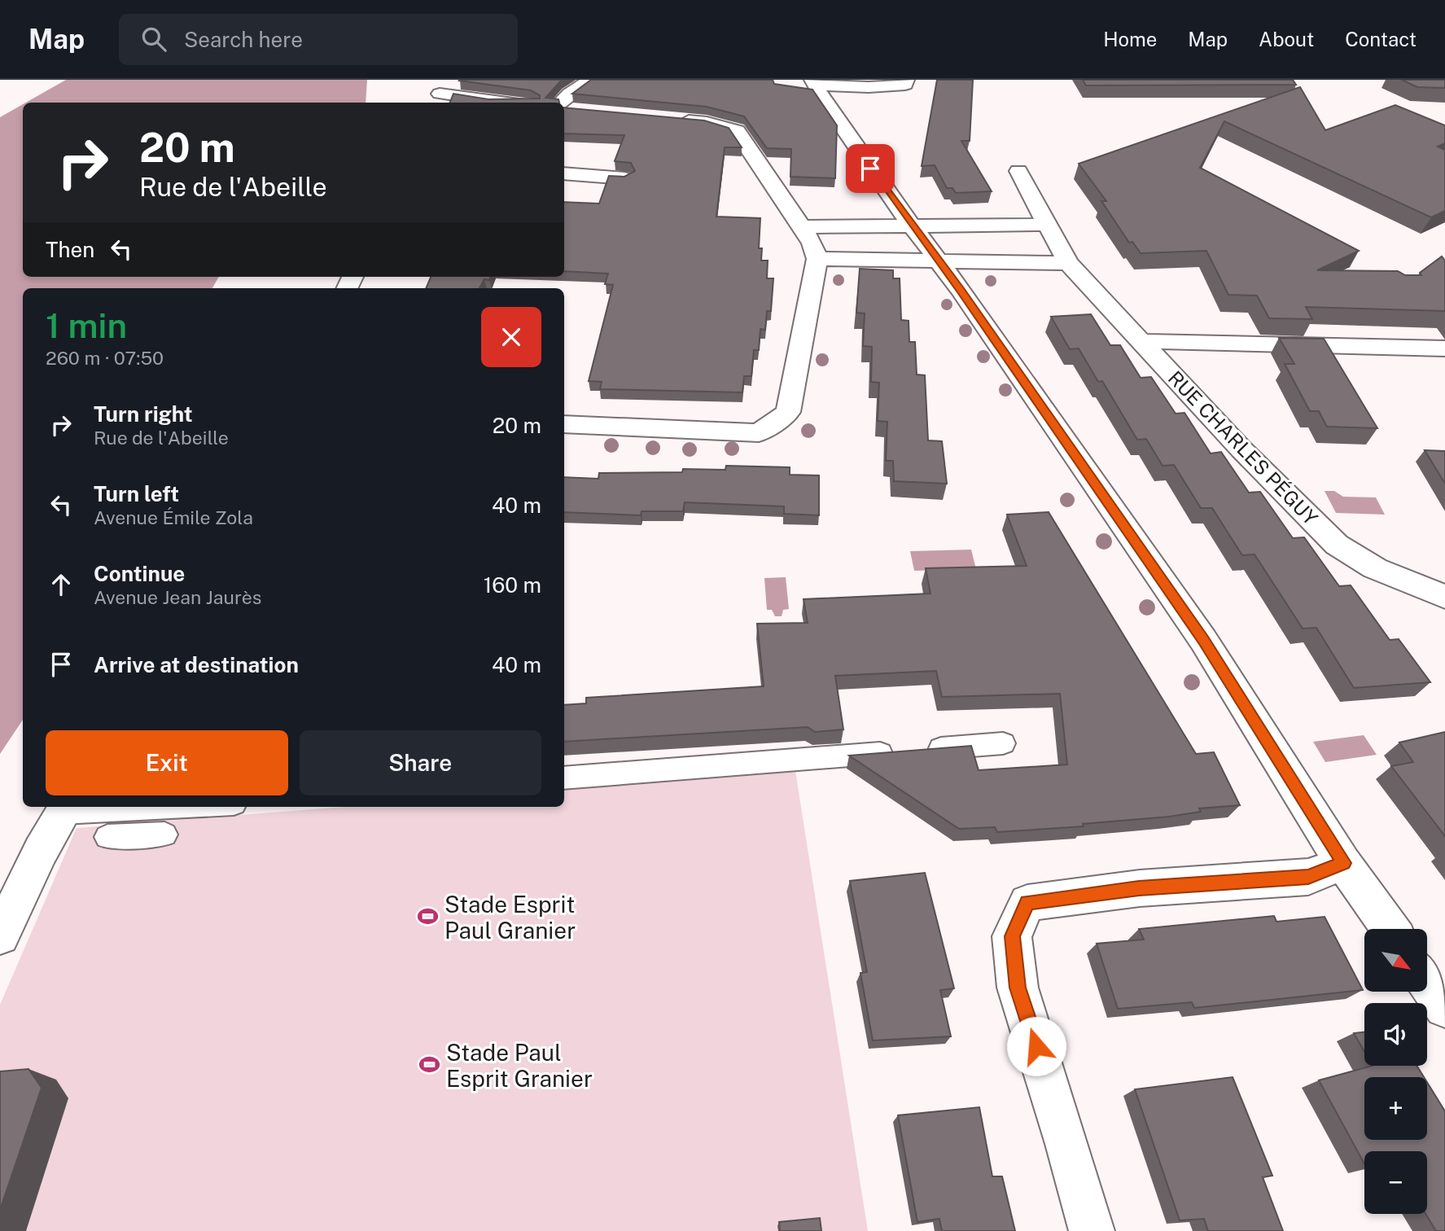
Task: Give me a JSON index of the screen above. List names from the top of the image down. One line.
{"streets":{"street":["RUE CHARLES PÉGUY"]},"places":{"sports":["Stade Esprit Paul Granier","Stade Paul Esprit Granier"]},"north":"bottom right","page":{"header":"Map","search":"Search here","nav":["Home","Map","About","Contact"],"turn":["20 m","Rue de l'Abeille"],"then":"Then","heading":["1 min","260 m · 07:50"],"list":[{"name":"Turn right","note":"Rue de l'Abeille","value":"20 m"},{"name":"Turn left","note":"Avenue Émile Zola","value":"40 m"},{"name":"Continue","note":"Avenue Jean Jaurès","value":"160 m"},{"name":"Arrive at destination","value":"40 m"}],"buttons":["Exit","Share"],"map_buttons":["+","−"]}}
